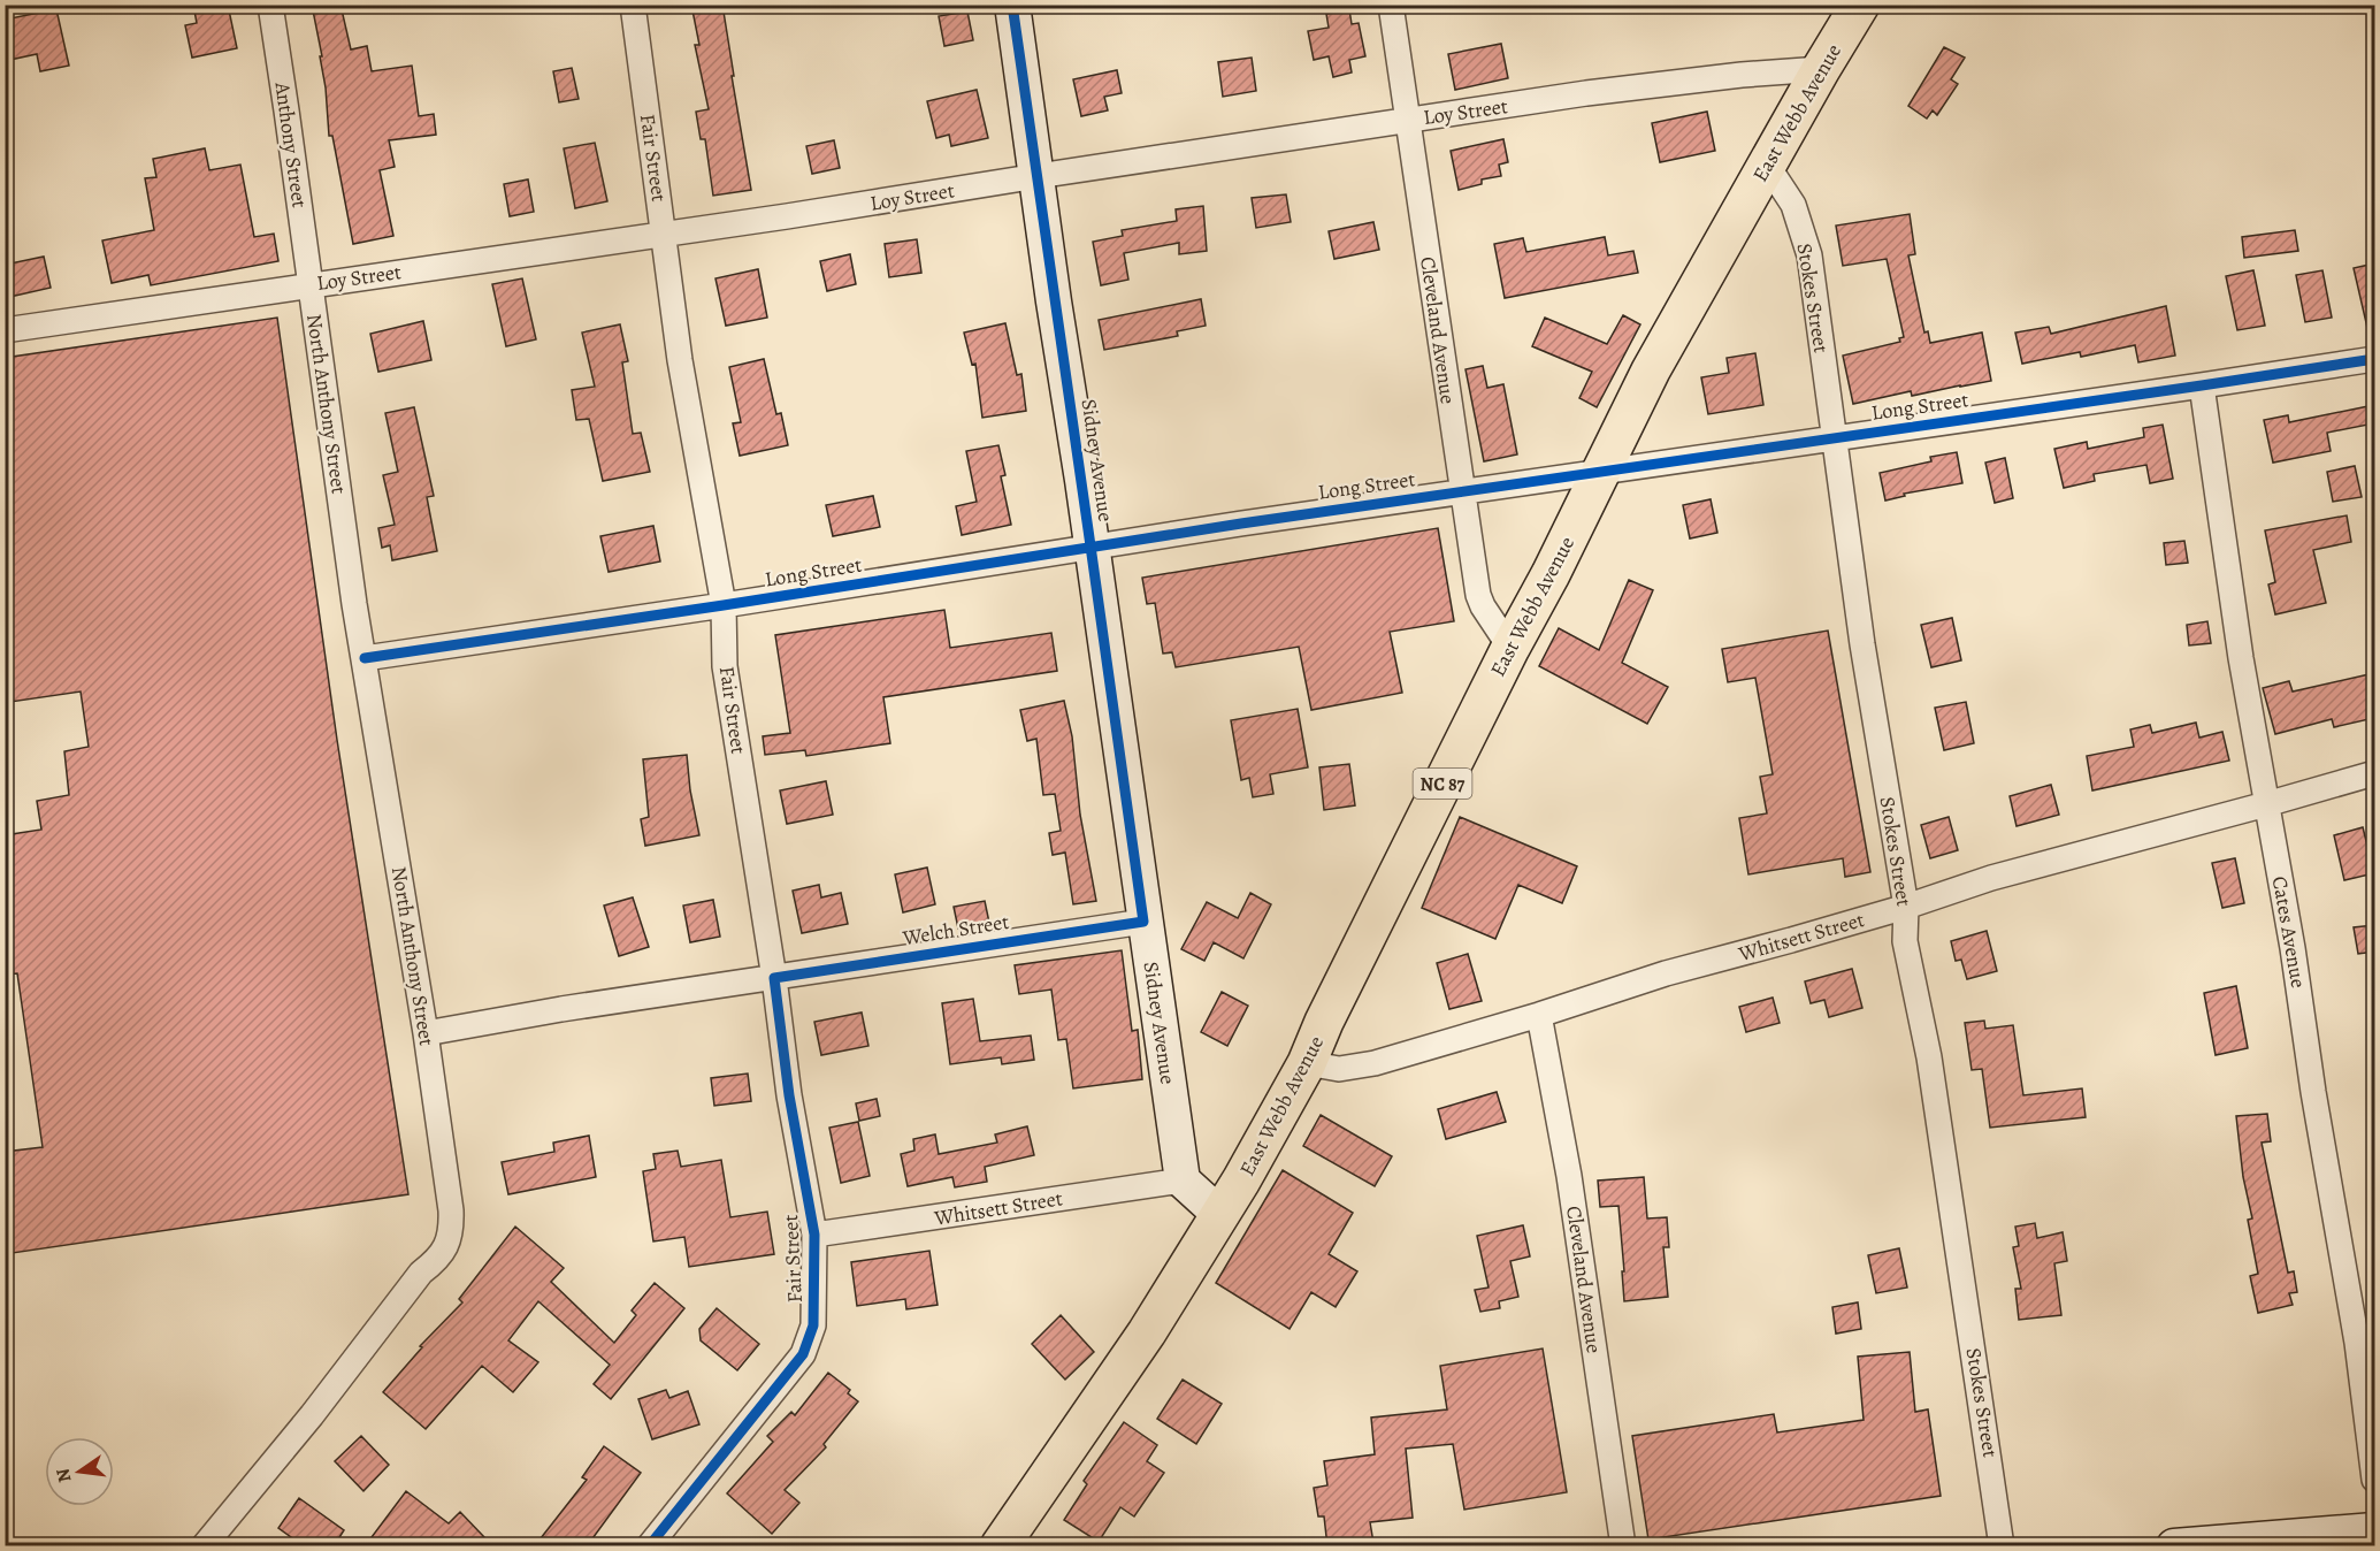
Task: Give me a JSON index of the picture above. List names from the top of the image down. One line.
{"streets":{"highway":["East Webb Avenue","NC 87"],"street":["Loy Street","Anthony Street","Fair Street","Stokes Street","Cleveland Avenue","North Anthony Street","Long Street","Sidney Avenue","Welch Street","Cates Avenue","Whitsett Street"]},"crossings":[["Loy Street","East Webb Avenue"],["Loy Street","Anthony Street"],["Loy Street","Fair Street"],["Loy Street","Cleveland Avenue"],["Loy Street","North Anthony Street"],["Loy Street","Sidney Avenue"],["East Webb Avenue","Stokes Street"],["East Webb Avenue","Cleveland Avenue"],["East Webb Avenue","Long Street"],["East Webb Avenue","Whitsett Street"],["Anthony Street","North Anthony Street"],["Fair Street","Long Street"],["Fair Street","Welch Street"],["Fair Street","Whitsett Street"],["Stokes Street","Long Street"],["Stokes Street","Whitsett Street"],["Cleveland Avenue","Long Street"],["Cleveland Avenue","Whitsett Street"],["North Anthony Street","Long Street"],["North Anthony Street","Welch Street"],["Long Street","Sidney Avenue"],["Long Street","Cates Avenue"],["Sidney Avenue","Welch Street"],["Sidney Avenue","Whitsett Street"],["Cates Avenue","Whitsett Street"]],"north":"left"}
